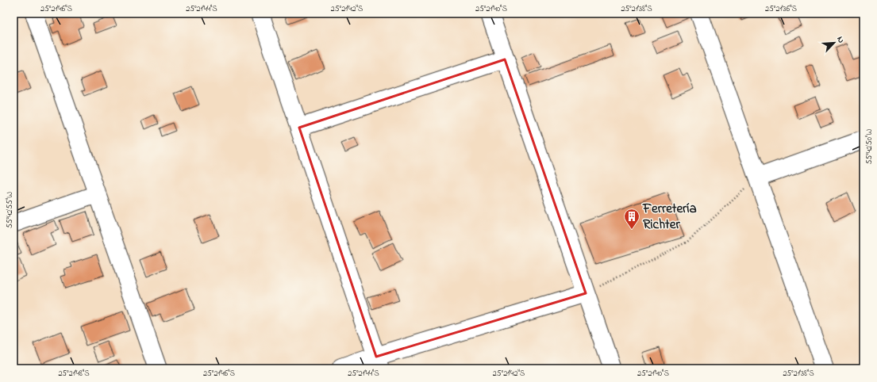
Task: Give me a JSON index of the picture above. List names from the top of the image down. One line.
{"places":{"building":["Ferretería Richter"]},"north":"top right","coordinates":["25°21'46\"S","25°21'44\"S","25°21'42\"S","25°21'40\"S","25°21'38\"S","25°21'36\"S","55°42'50\"W","55°42'55\"W","25°21'48\"S"]}
